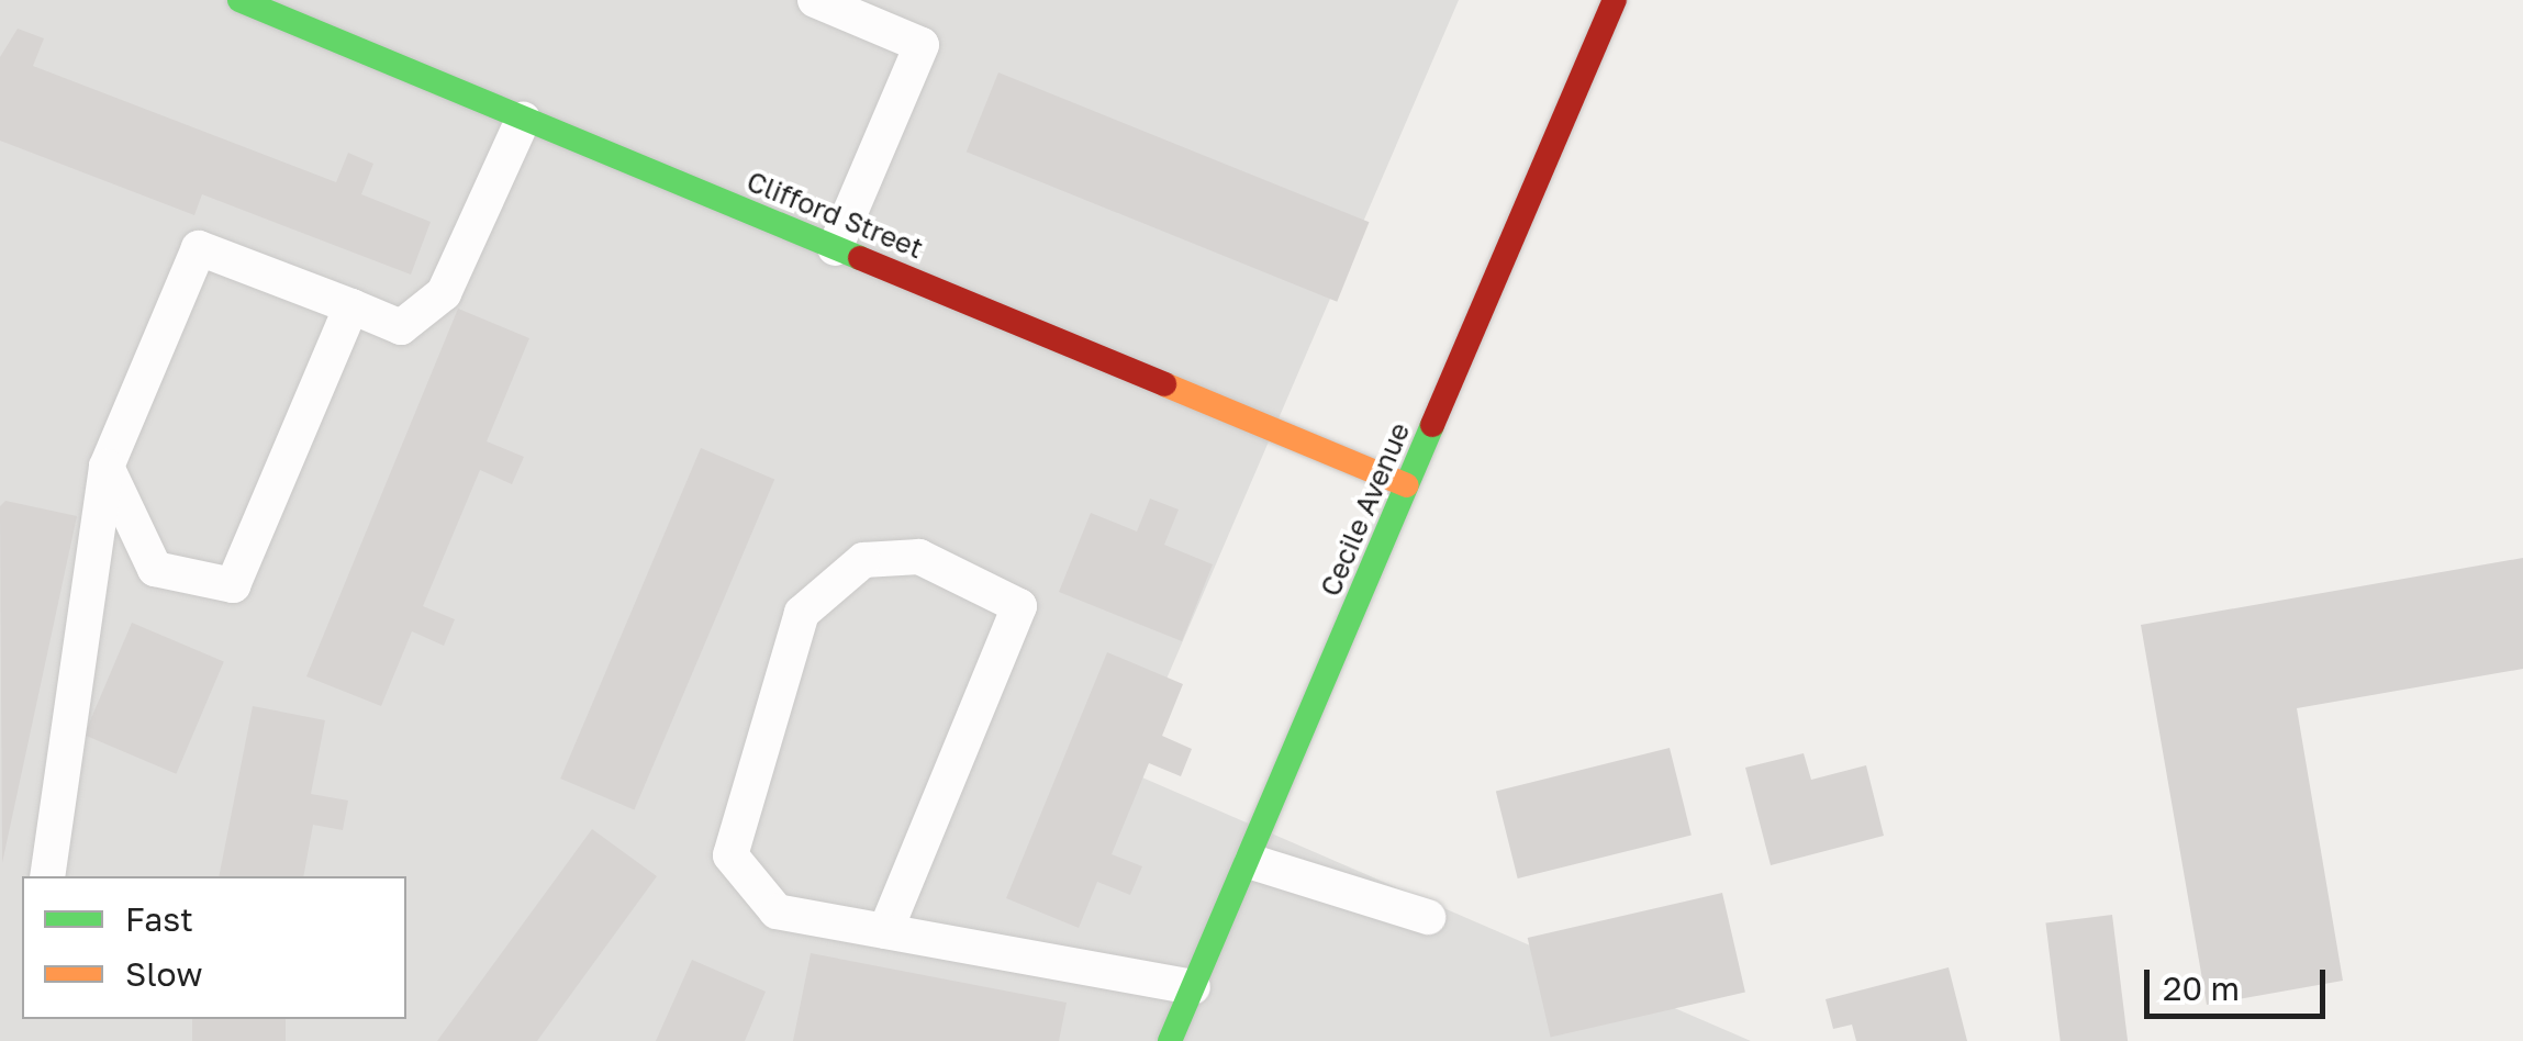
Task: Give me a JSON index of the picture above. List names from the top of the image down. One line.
{"streets":{"street":["Clifford Street","Cecile Avenue"]},"crossings":[["Clifford Street","Cecile Avenue"]],"legend":["Fast","Slow"],"scale_bar":"20 m"}
